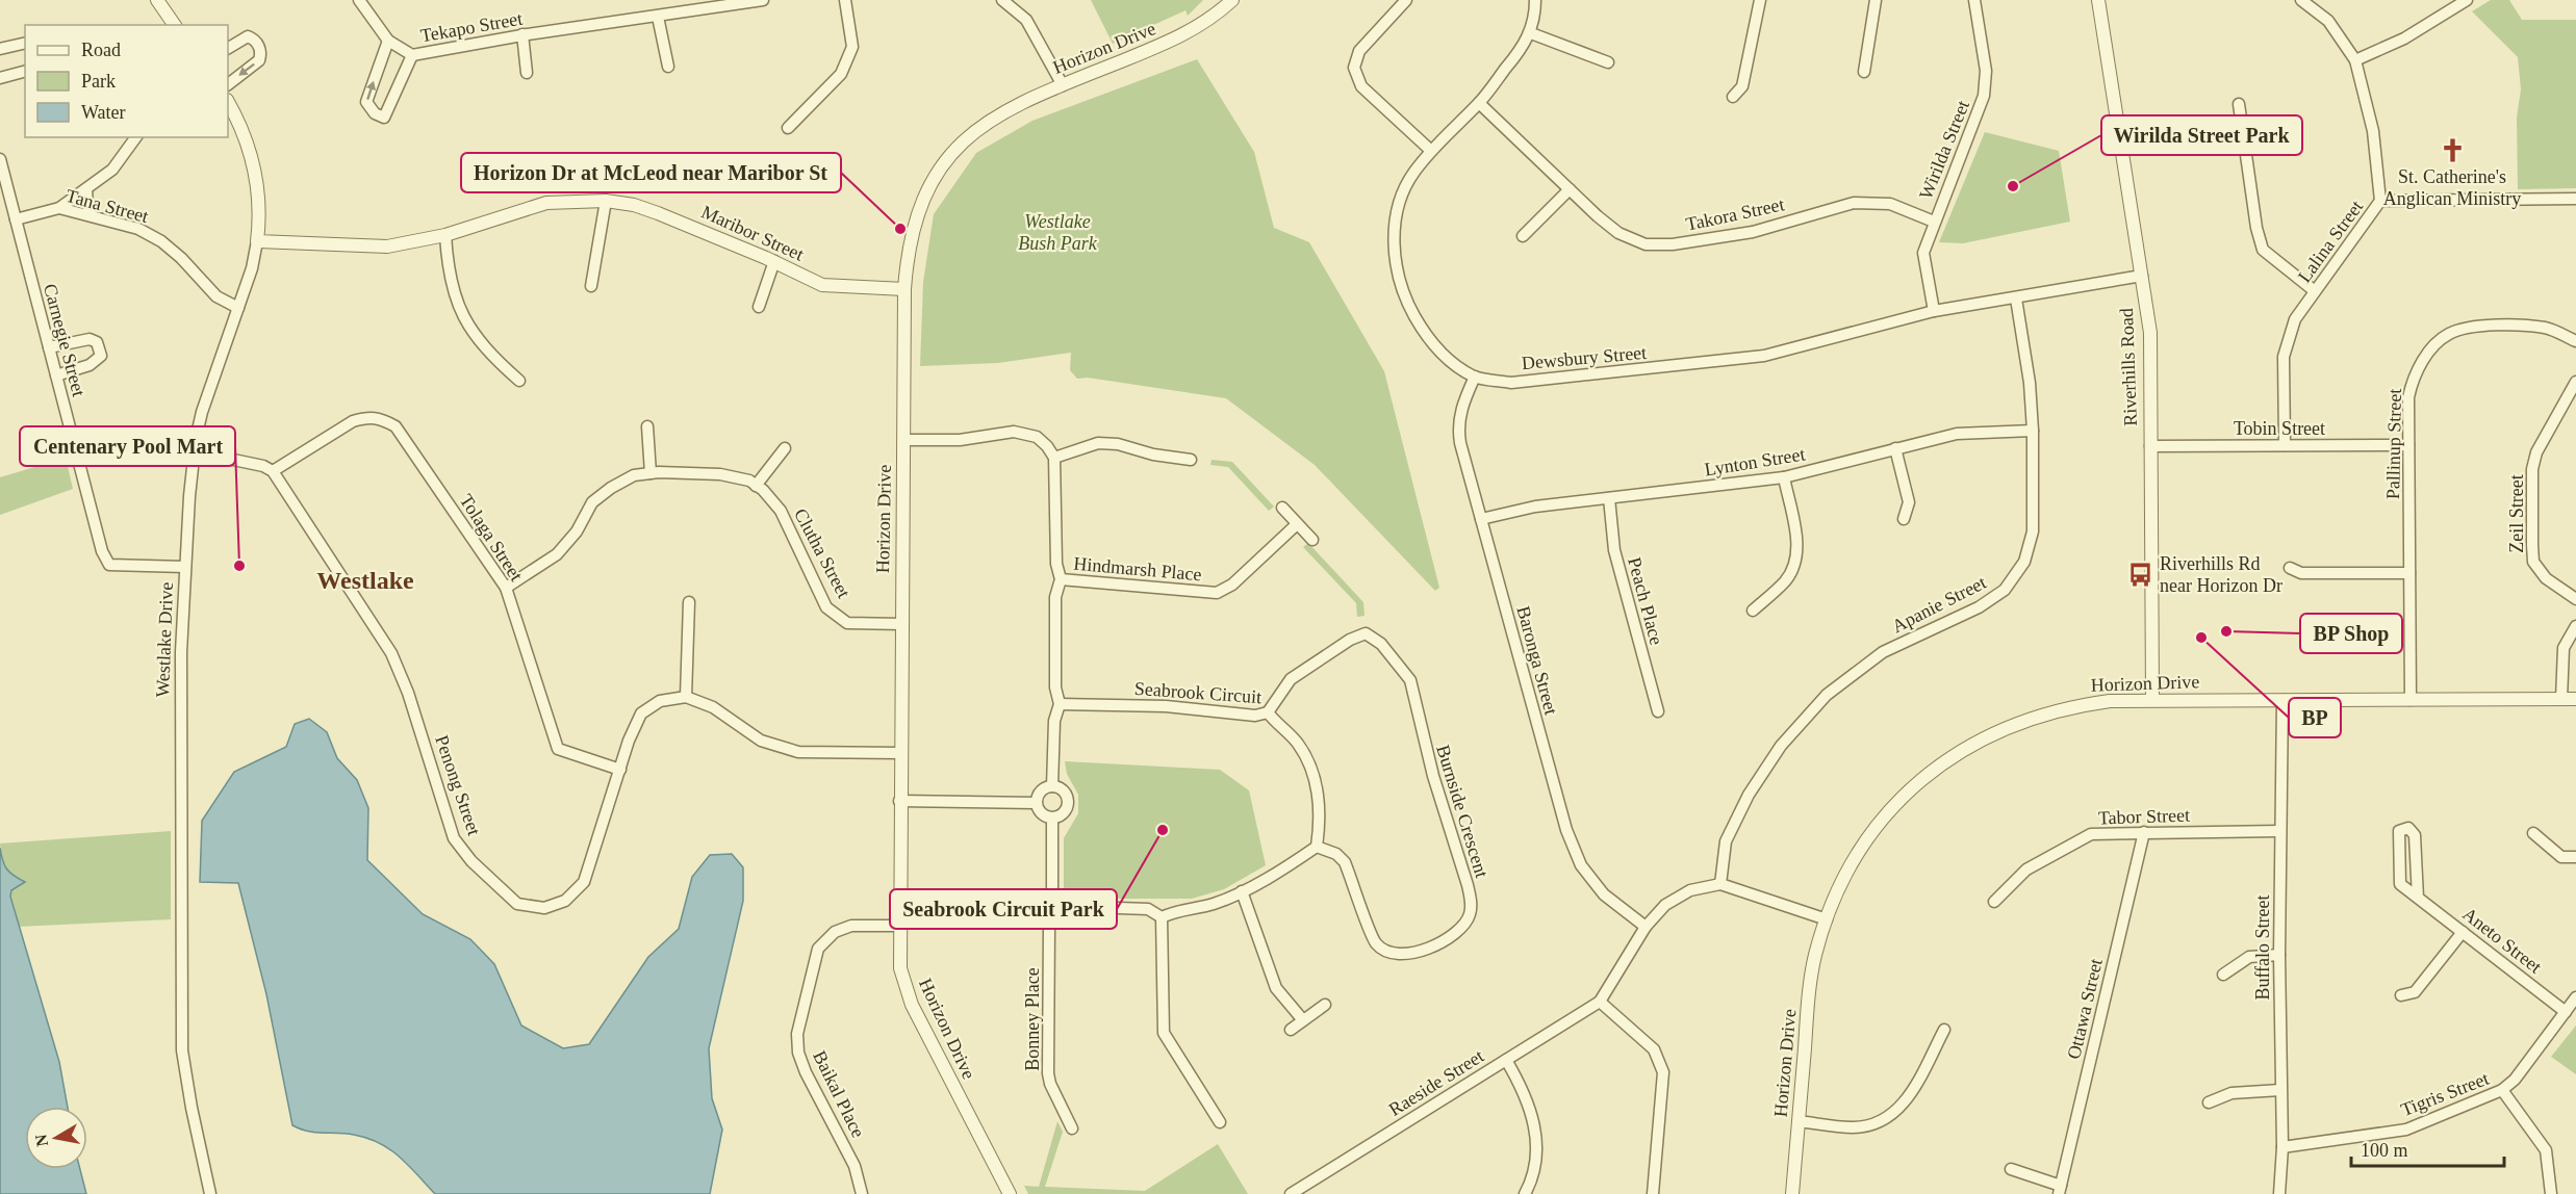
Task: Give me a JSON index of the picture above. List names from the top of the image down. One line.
{"streets":{"street":["Tekapo Street","Horizon Drive","Wirilda Street","Tana Street","Takora Street","Maribor Street","Lalina Street","Carnegie Street","Dewsbury Street","Riverhills Road","Tobin Street","Pallinup Street","Lynton Street","Zeil Street","Tolaga Street","Clutha Street","Hindmarsh Place","Peach Place","Apanie Street","Westlake Drive","Baronga Street","Seabrook Circuit","Penong Street","Burnside Crescent","Tabor Street","Aneto Street","Buffalo Street","Ottawa Street","Bonney Place","Raeside Street","Baikal Place","Tigris Street"]},"crossings":[["Horizon Drive","Maribor Street"],["Horizon Drive","Riverhills Road"],["Horizon Drive","Pallinup Street"],["Horizon Drive","Clutha Street"],["Horizon Drive","Buffalo Street"],["Horizon Drive","Baikal Place"],["Wirilda Street","Takora Street"],["Wirilda Street","Dewsbury Street"],["Tana Street","Carnegie Street"],["Tana Street","Westlake Drive"],["Takora Street","Dewsbury Street"],["Maribor Street","Westlake Drive"],["Lalina Street","Tobin Street"],["Carnegie Street","Westlake Drive"],["Dewsbury Street","Riverhills Road"],["Dewsbury Street","Apanie Street"],["Dewsbury Street","Baronga Street"],["Riverhills Road","Tobin Street"],["Tobin Street","Pallinup Street"],["Lynton Street","Peach Place"],["Lynton Street","Apanie Street"],["Lynton Street","Baronga Street"],["Tolaga Street","Clutha Street"],["Tolaga Street","Penong Street"],["Apanie Street","Raeside Street"],["Baronga Street","Raeside Street"],["Seabrook Circuit","Burnside Crescent"],["Tabor Street","Buffalo Street"],["Tabor Street","Ottawa Street"],["Aneto Street","Tigris Street"],["Buffalo Street","Tigris Street"]],"districts":["Westlake"],"parks":["Westlake Bush Park"],"places":{"church":["St. Catherine's Anglican Ministry"],"other":["Wirilda Street Park","Horizon Dr at McLeod near Maribor St","Centenary Pool Mart","BP Shop","BP","Seabrook Circuit Park"],"bus stop":["Riverhills Rd near Horizon Dr"]},"legend":["Road","Park","Water"],"scale_bar":"100 m","north":"left"}
